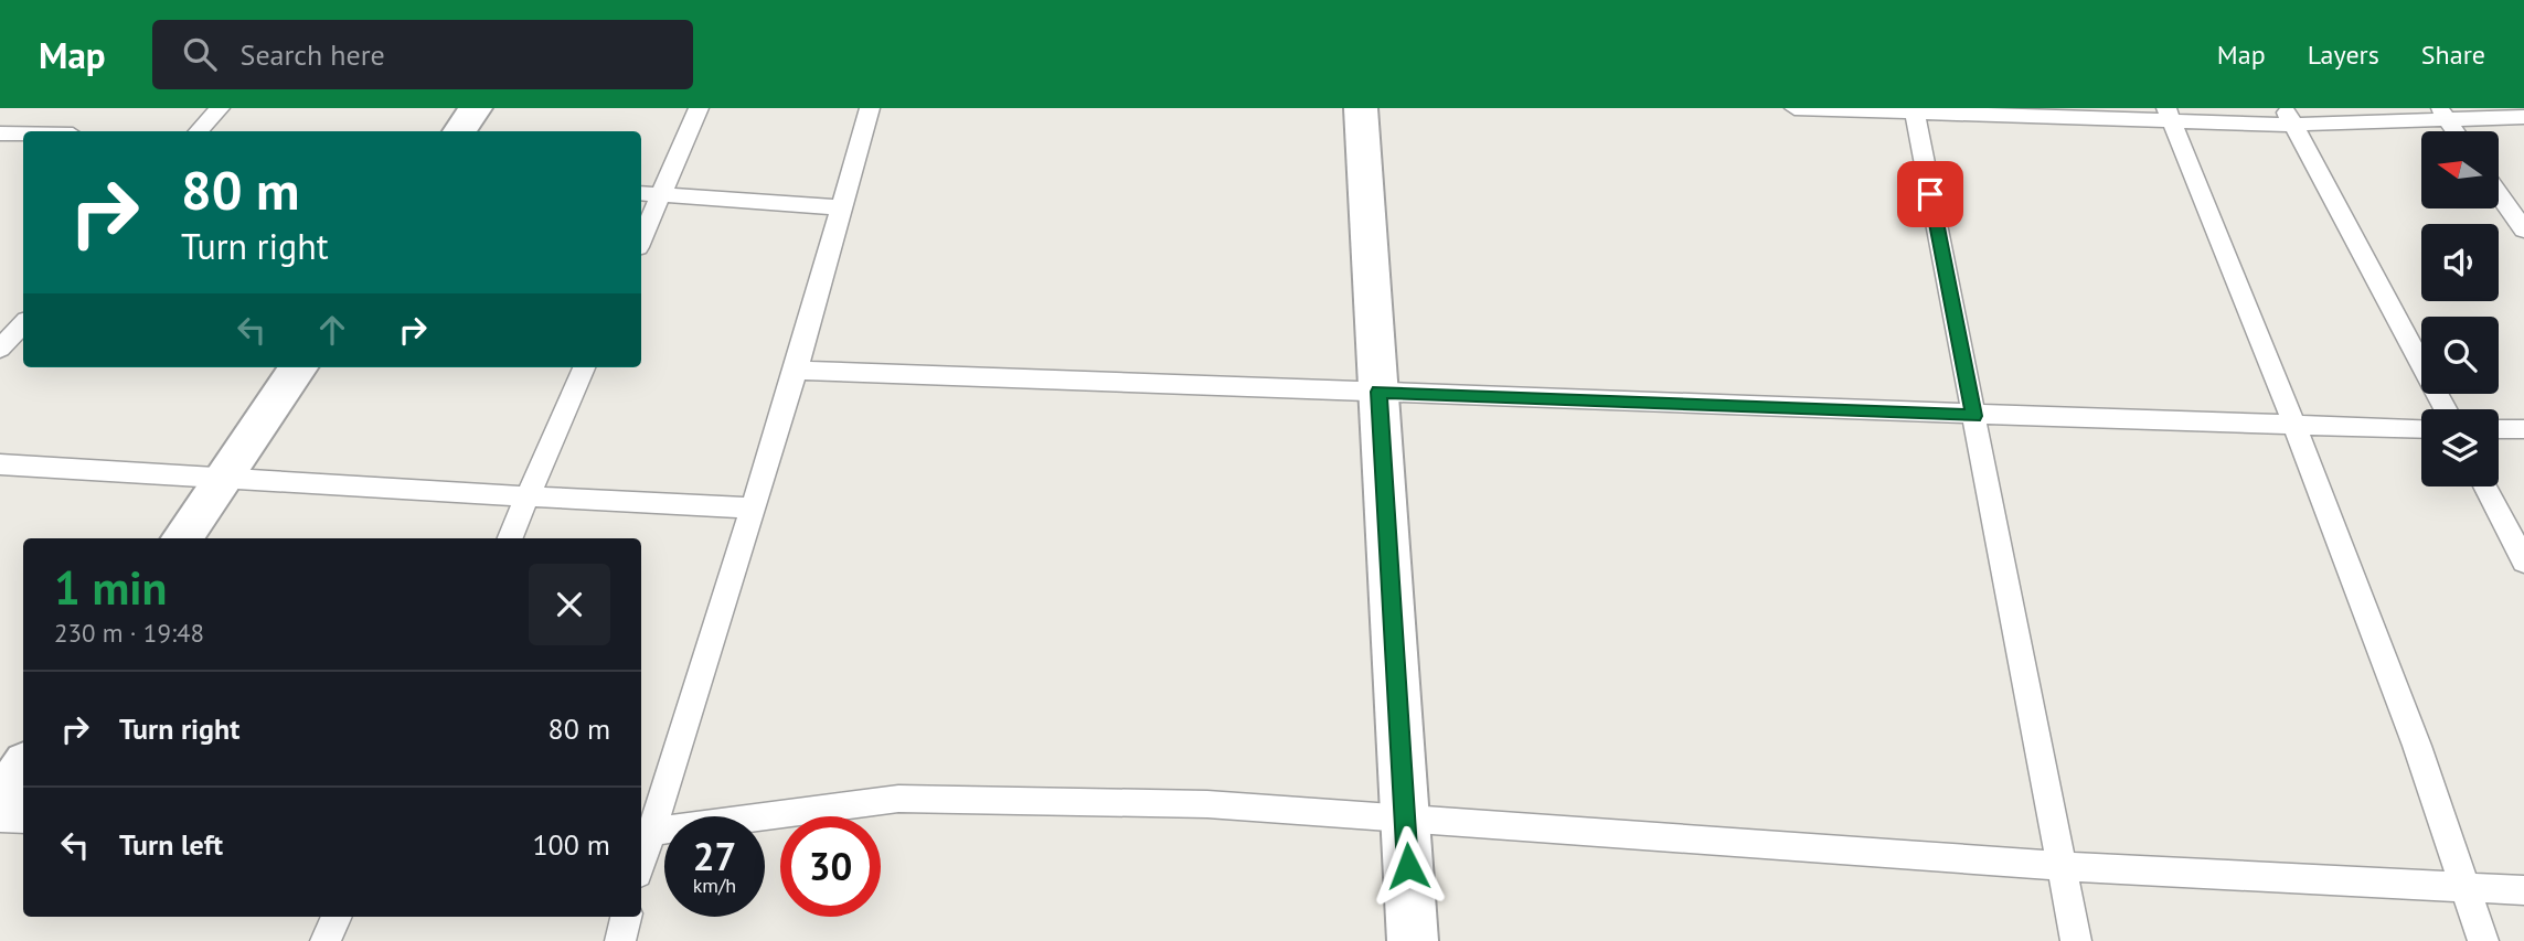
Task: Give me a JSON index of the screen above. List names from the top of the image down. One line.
{"north":"left","page":{"header":"Map","search":"Search here","nav":["Map","Layers","Share"],"turn":["80 m","Turn right"],"heading":["1 min","230 m · 19:48"],"list":[{"name":"Turn right","value":"80 m"},{"name":"Turn left","value":"100 m"}],"speed":"27 km/h","limit":"30"}}
